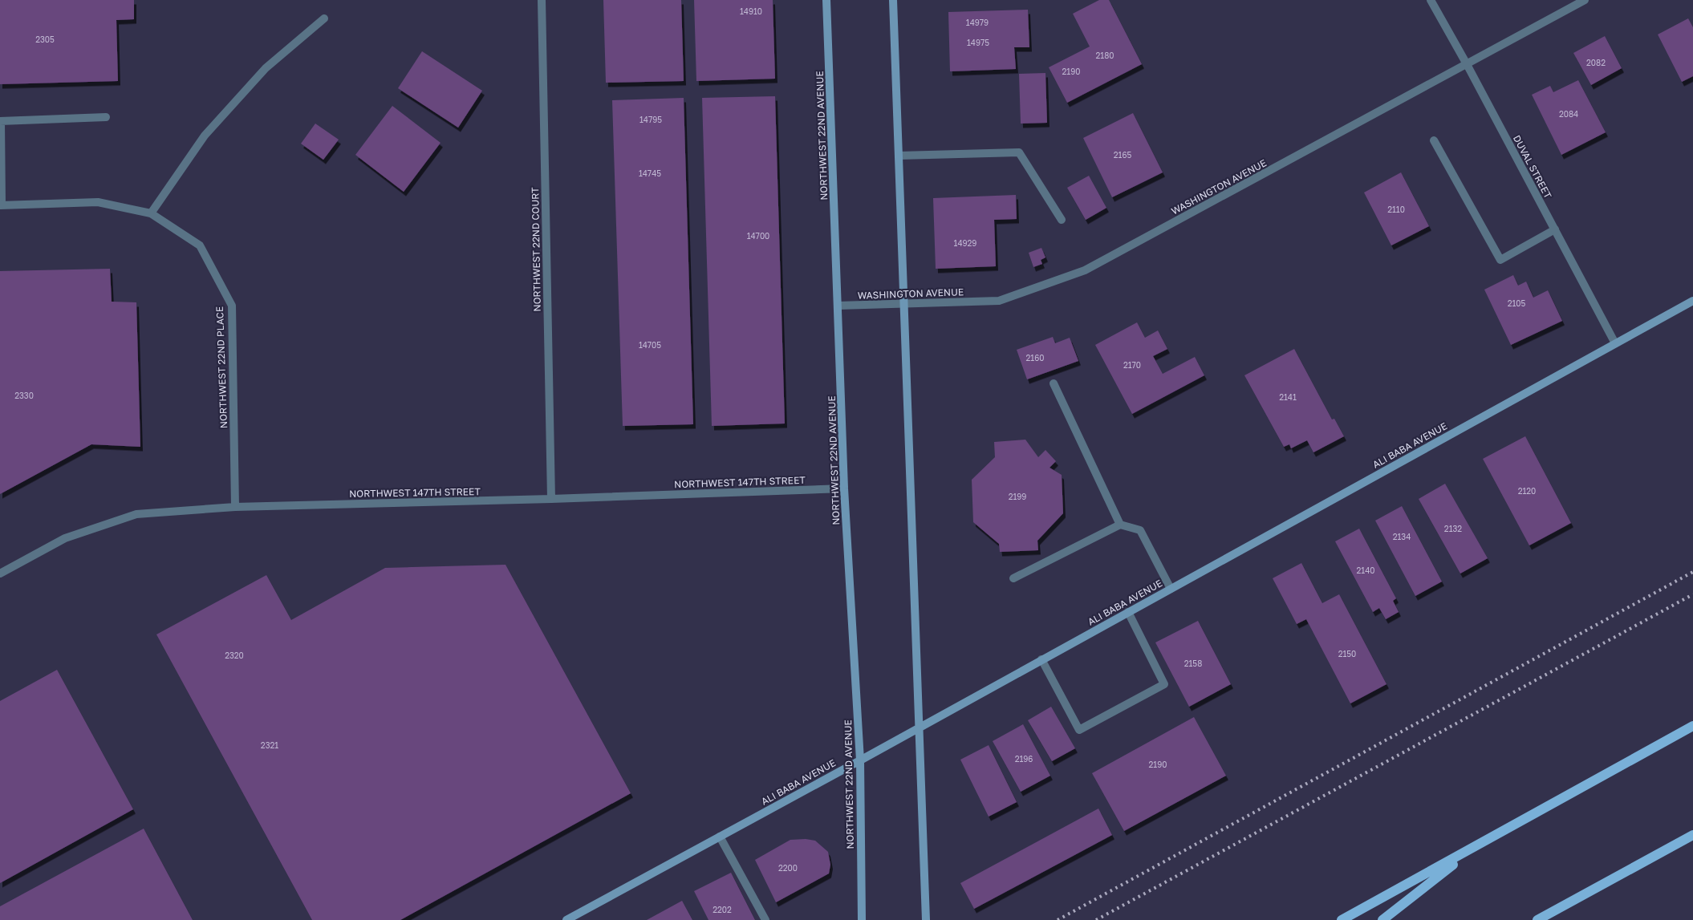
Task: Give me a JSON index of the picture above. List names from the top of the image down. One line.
{"streets":{"main road":["NORTHWEST 22ND AVENUE","ALI BABA AVENUE"],"street":["DUVAL STREET","WASHINGTON AVENUE","NORTHWEST 22ND COURT","NORTHWEST 22ND PLACE","NORTHWEST 147TH STREET"]},"crossings":[["NORTHWEST 22ND AVENUE","WASHINGTON AVENUE"],["NORTHWEST 22ND AVENUE","ALI BABA AVENUE"],["NORTHWEST 22ND AVENUE","NORTHWEST 147TH STREET"],["DUVAL STREET","WASHINGTON AVENUE"],["DUVAL STREET","ALI BABA AVENUE"],["NORTHWEST 22ND COURT","NORTHWEST 147TH STREET"],["NORTHWEST 22ND PLACE","NORTHWEST 147TH STREET"]],"house_numbers":["14910","14979","2305","14975","2180","2082","2190","2084","14795","2165","14745","2110","14700","14929","2105","14705","2160","2170","2330","2141","2120","2199","2132","2134","2140","2150","2320","2158","2321","2196","2190","2200","2202"]}
